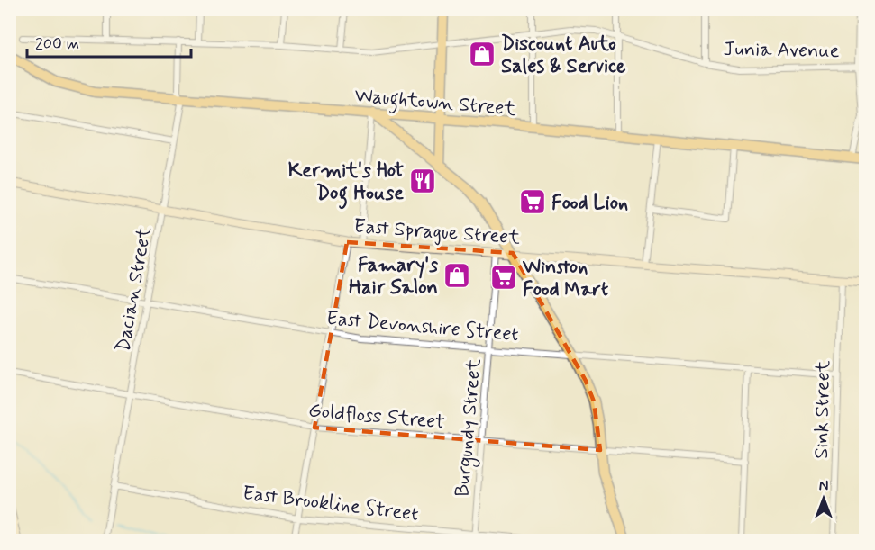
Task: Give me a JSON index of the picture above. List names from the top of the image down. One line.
{"streets":{"main road":["Waughtown Street"],"street":["Junia Avenue","East Sprague Street","Dacian Street","East Devonshire Street","Sink Street","Goldfloss Street","Burgundy Street","East Brookline Street"]},"crossings":[["Junia Avenue","Dacian Street"],["Waughtown Street","Dacian Street"],["East Sprague Street","Dacian Street"],["East Sprague Street","Sink Street"],["East Sprague Street","Burgundy Street"],["Dacian Street","East Devonshire Street"],["Dacian Street","Goldfloss Street"],["Dacian Street","East Brookline Street"],["East Devonshire Street","Sink Street"],["East Devonshire Street","Burgundy Street"],["Goldfloss Street","Burgundy Street"],["Burgundy Street","East Brookline Street"]],"places":{"shop":["Discount Auto Sales & Service","Famary's Hair Salon"],"restaurant":["Kermit's Hot Dog House"],"supermarket":["Food Lion","Winston Food Mart"]},"scale_bar":"200 m","north":"top"}
